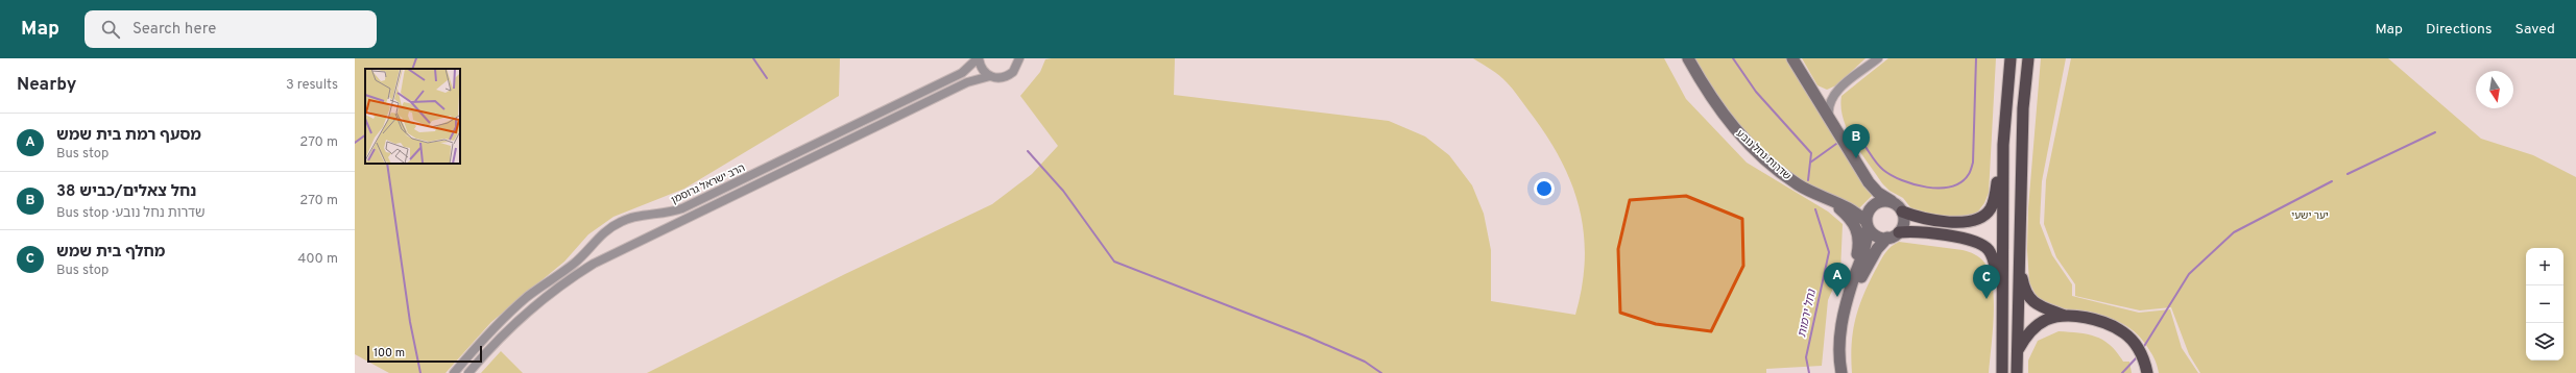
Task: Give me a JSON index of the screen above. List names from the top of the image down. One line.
{"streets":{"main road":["שדרות נחל נובע"],"street":["הרב ישראל גרוסמן"]},"water":["נחל ירמות"],"parks":["יער ישעי"],"scale_bar":"100 m","north":"bottom","page":{"header":"Map","search":"Search here","nav":["Map","Directions","Saved"],"heading":["Nearby","3 results"],"list":[{"mark":"A","name":"מסעף רמת בית שמש","note":"Bus stop","value":"270 m"},{"mark":"B","name":"נחל צאלים/כביש 38","note":"Bus stop · שדרות נחל נובע","value":"270 m"},{"mark":"C","name":"מחלף בית שמש","note":"Bus stop","value":"400 m"}],"pins":["B","A","C"],"map_buttons":["+","−"],"scale":"100 m"}}
